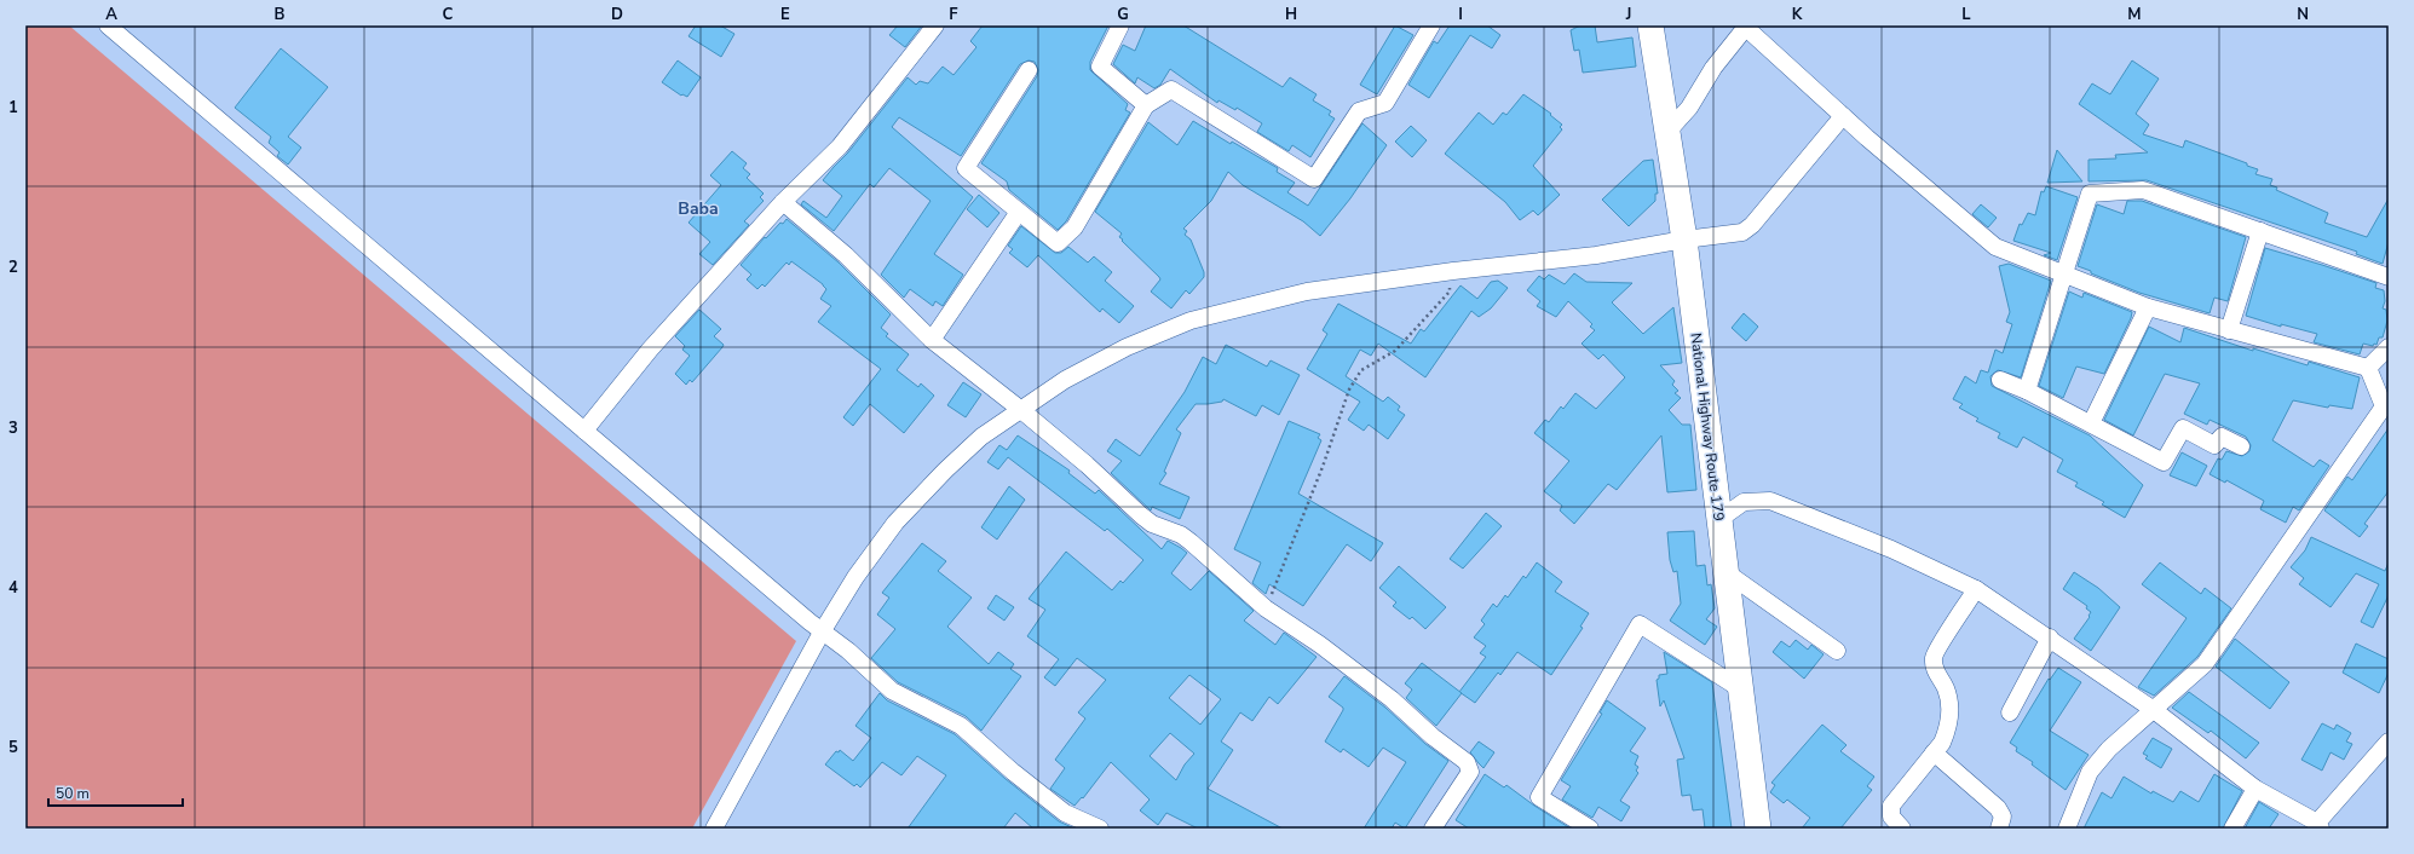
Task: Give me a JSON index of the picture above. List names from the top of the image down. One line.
{"streets":{"highway":["National Highway Route 179"]},"districts":["Baba"],"scale_bar":"50 m","grid":{"columns":["A","B","C","D","E","F","G","H","I","J","K","L","M","N"],"rows":["1","2","3","4","5"]}}
